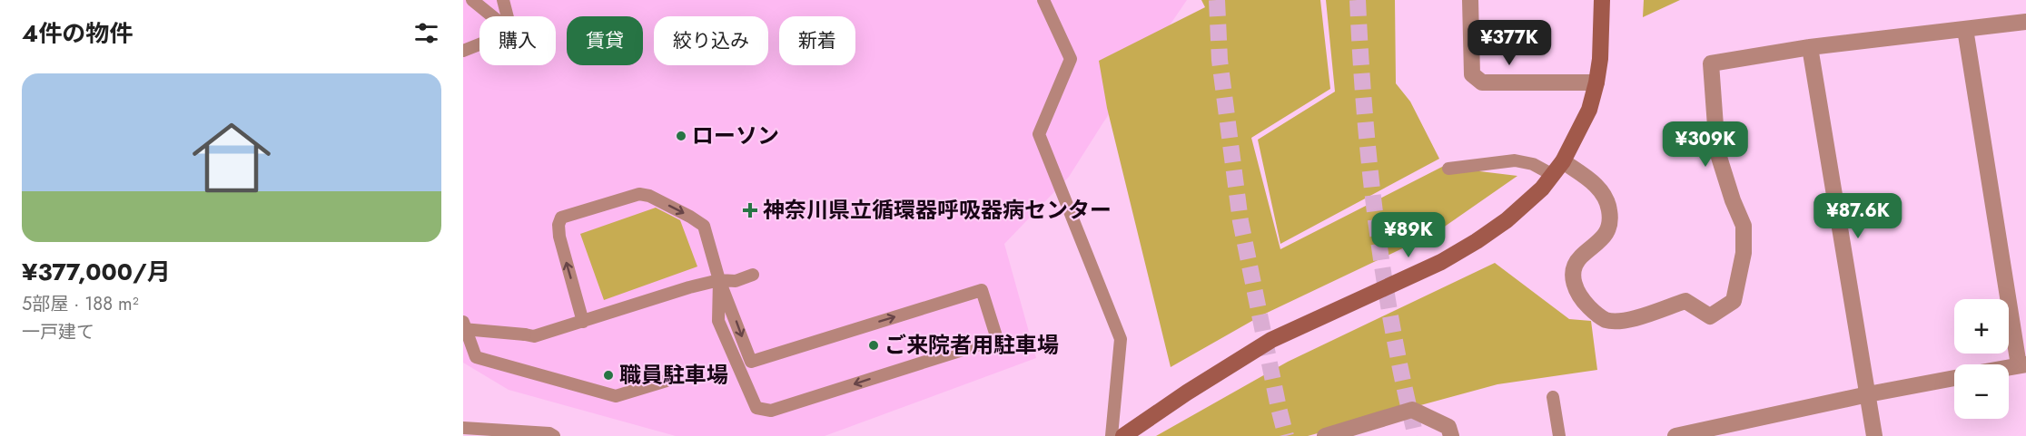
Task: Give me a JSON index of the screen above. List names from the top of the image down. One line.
{"places":{"other":["ローソン","ご来院者用駐車場","職員駐車場"],"health":["神奈川県立循環器呼吸器病センター"]},"page":{"heading":"4件の物件","chip":["購入","賃貸","絞り込み","新着"],"price":["¥377K","¥309K","¥87.6K","¥89K"],"list":[{"name":"¥377,000/月","note":"5部屋 · 188 m² · 一戸建て"}],"map_buttons":["+","−"]}}
